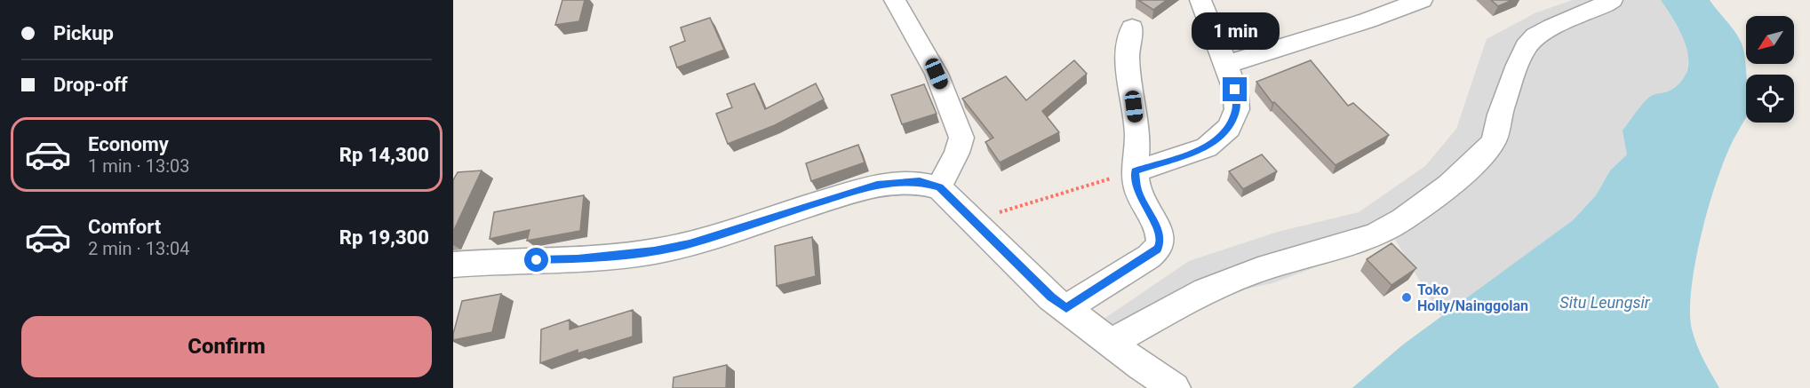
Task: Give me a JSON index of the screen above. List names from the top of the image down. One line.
{"water":["Situ Leungsir"],"places":["Toko Holly/Nainggolan"],"north":"bottom left","page":{"banner":["Pickup","Drop-off"],"bubble":"1 min","list":[{"name":"Economy","note":"1 min · 13:03","value":"Rp 14,300"},{"name":"Comfort","note":"2 min · 13:04","value":"Rp 19,300"}],"buttons":"Confirm"}}
